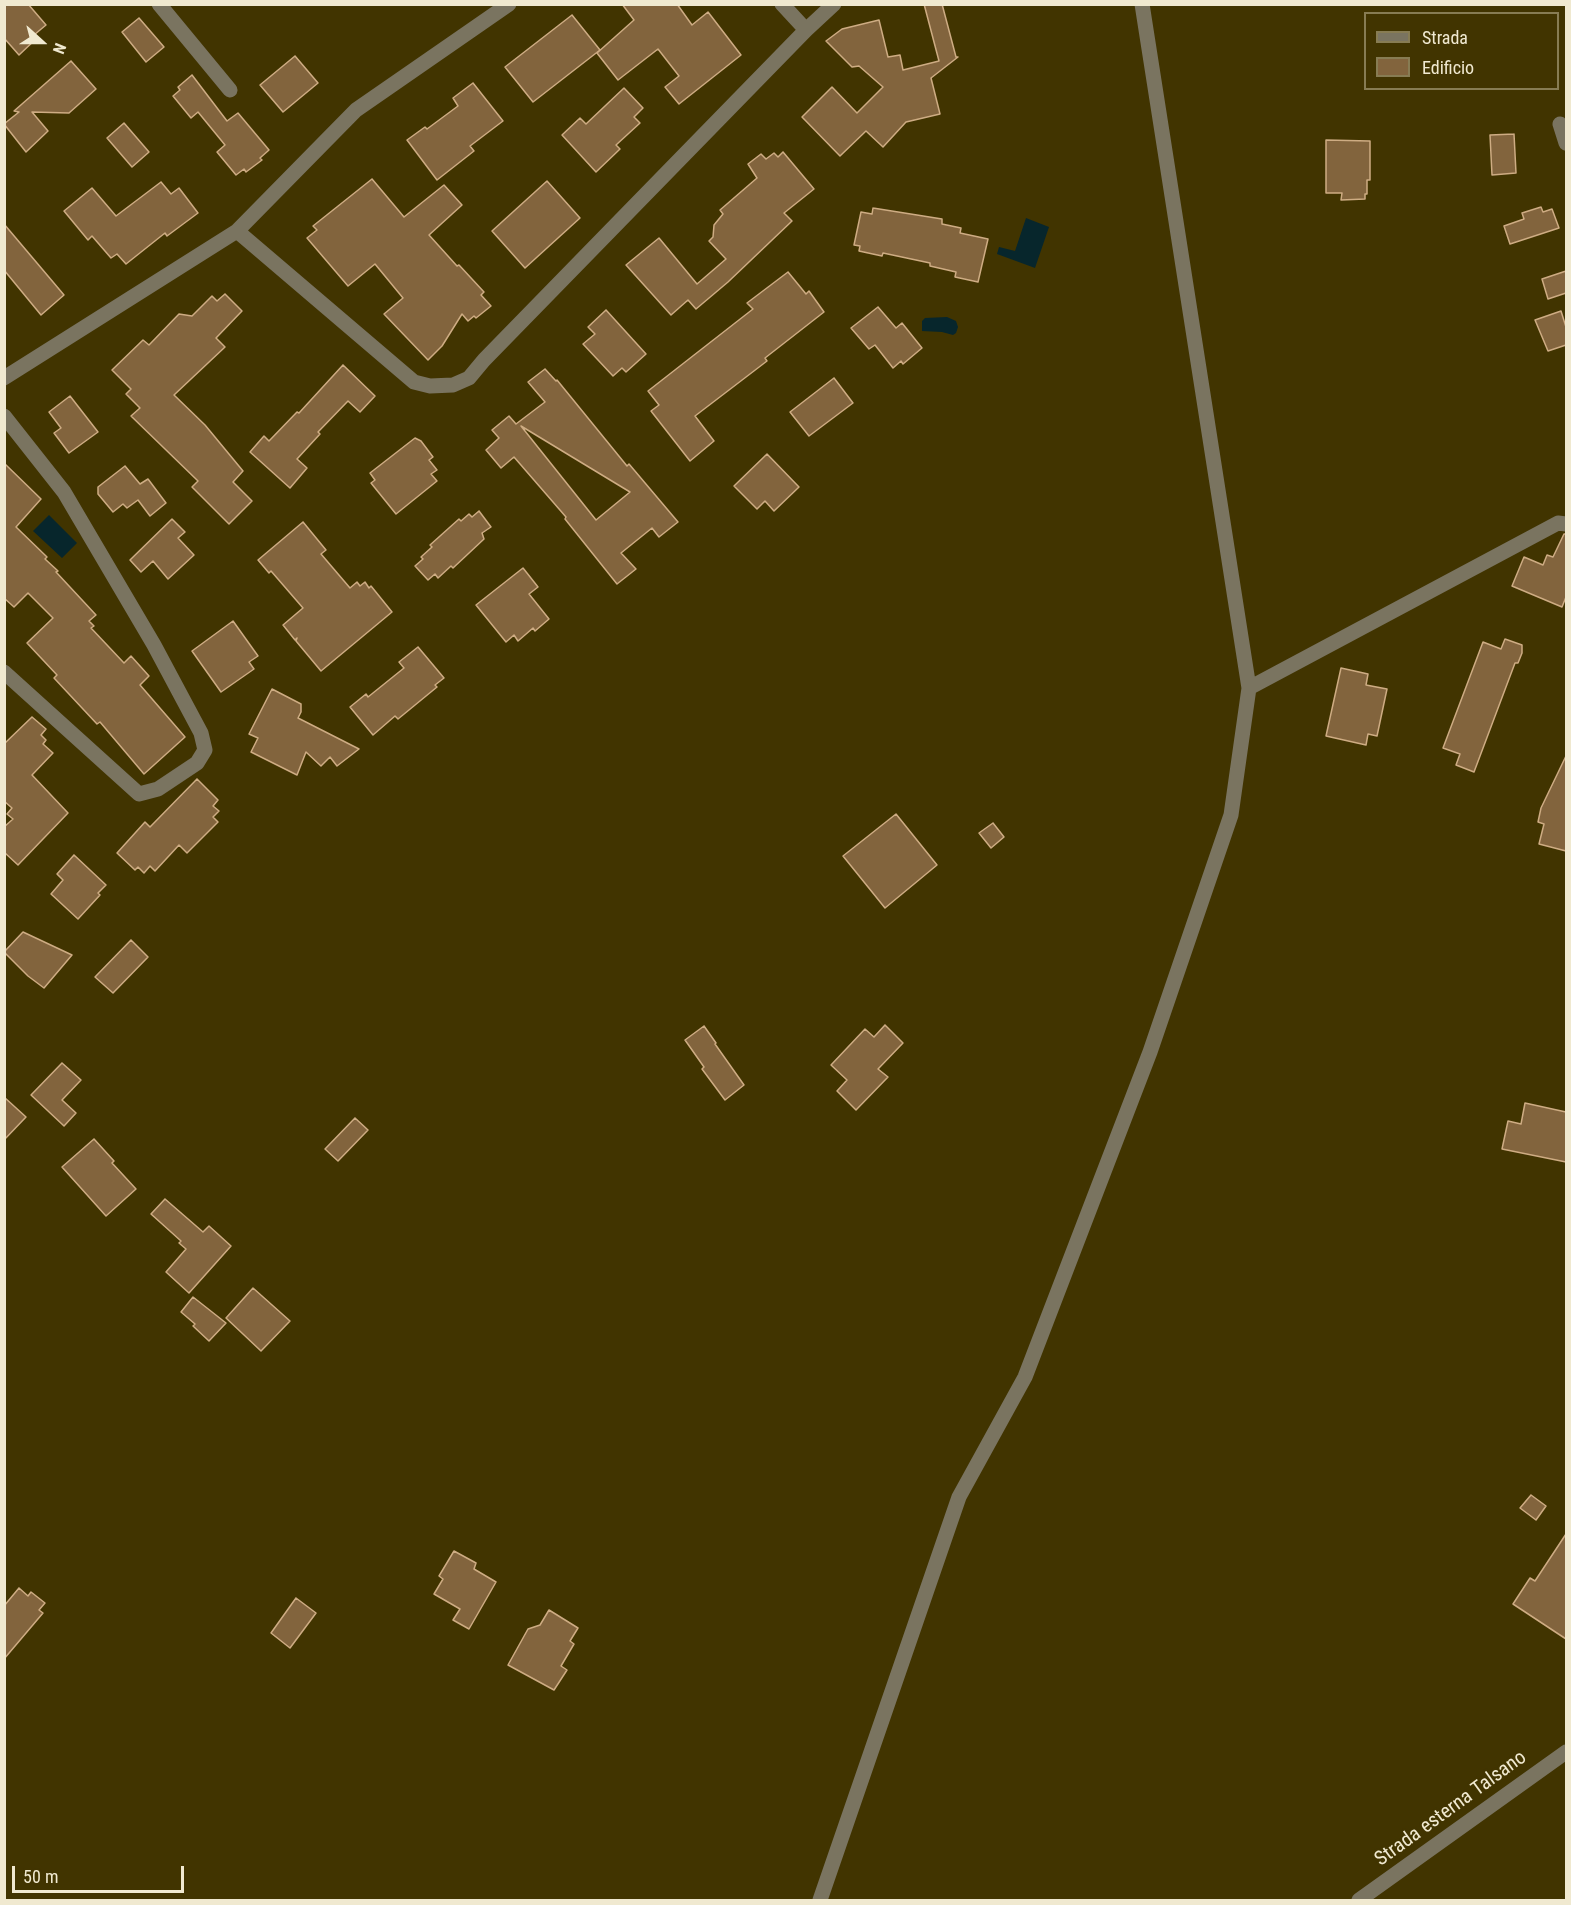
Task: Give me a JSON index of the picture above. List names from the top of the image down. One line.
{"streets":{"street":["Strada esterna Talsano"]},"legend":["Strada","Edificio"],"scale_bar":"50 m","north":"right"}
